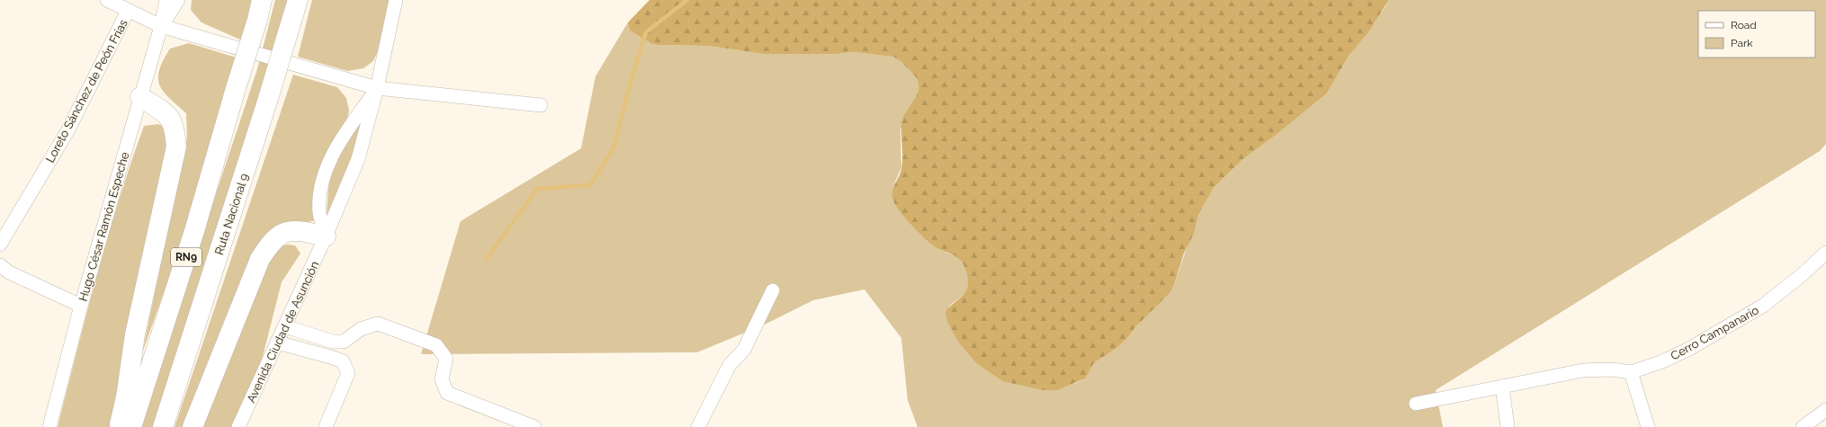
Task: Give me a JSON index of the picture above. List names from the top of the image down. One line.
{"streets":{"highway":["Ruta Nacional 9","RN9"],"street":["Loreto Sánchez de Peón Frías","Hugo César Ramón Espeche","Avenida Ciudad de Asunción","Cerro Campanario"]},"legend":["Road","Park"]}
